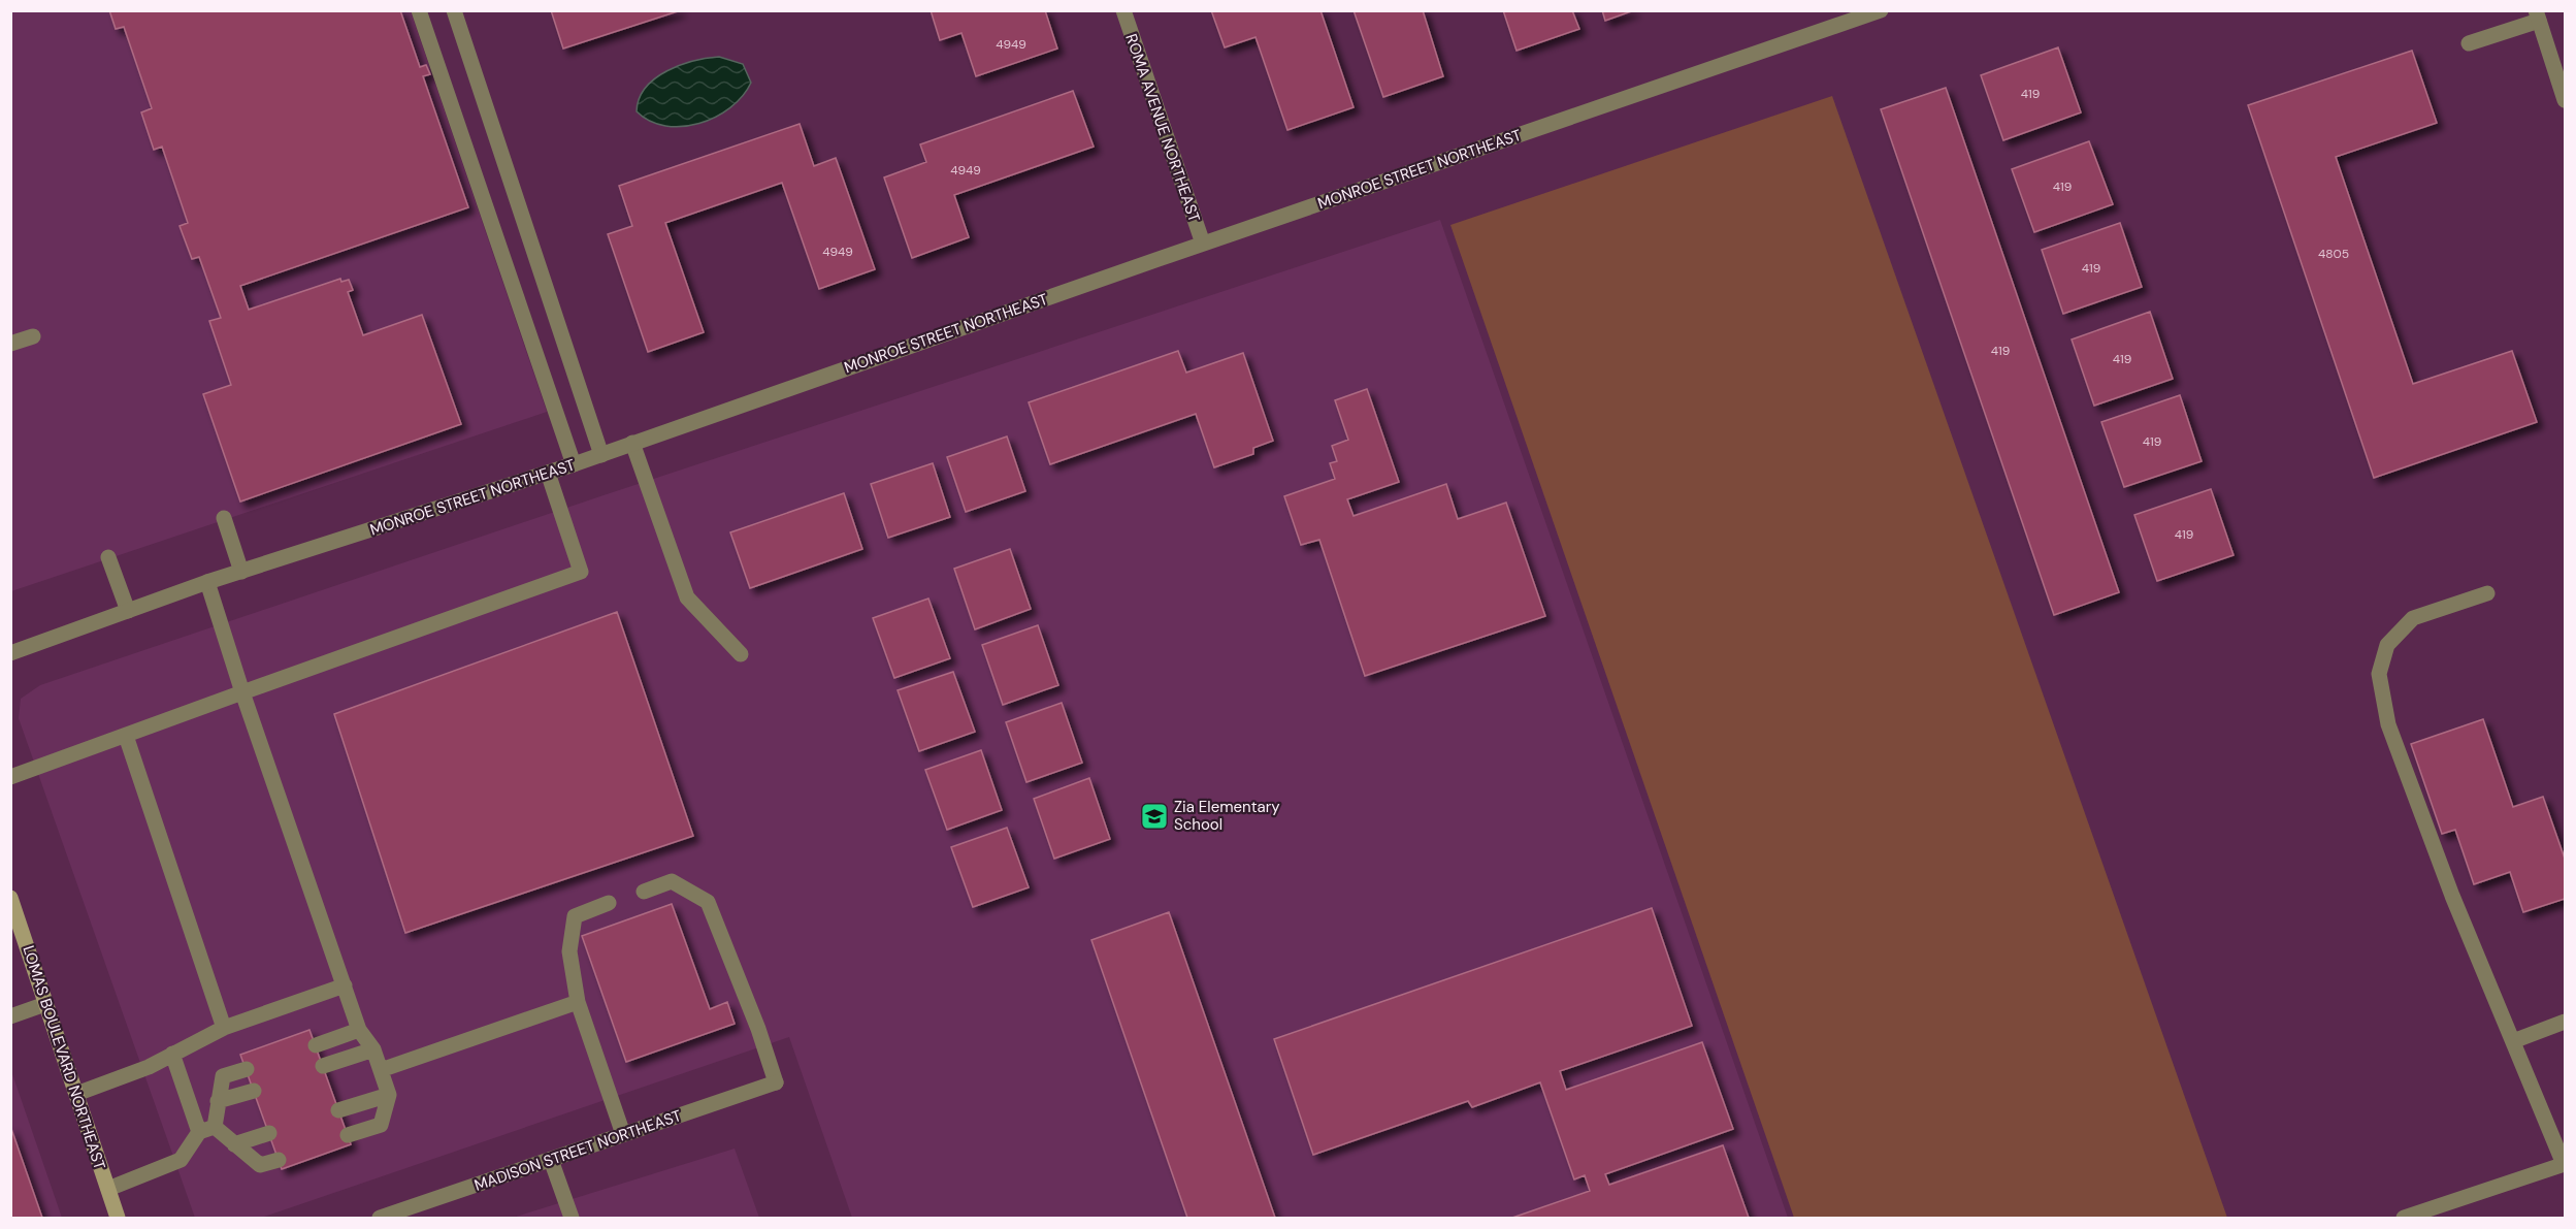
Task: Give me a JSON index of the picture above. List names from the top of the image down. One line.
{"streets":{"main road":["LOMAS BOULEVARD NORTHEAST"],"street":["ROMA AVENUE NORTHEAST","MONROE STREET NORTHEAST","MADISON STREET NORTHEAST"]},"crossings":[["ROMA AVENUE NORTHEAST","MONROE STREET NORTHEAST"]],"places":{"school or university":["Zia Elementary School"]},"house_numbers":["4949","419","4949","419","4949","4805","419","419","419","419","419"]}
